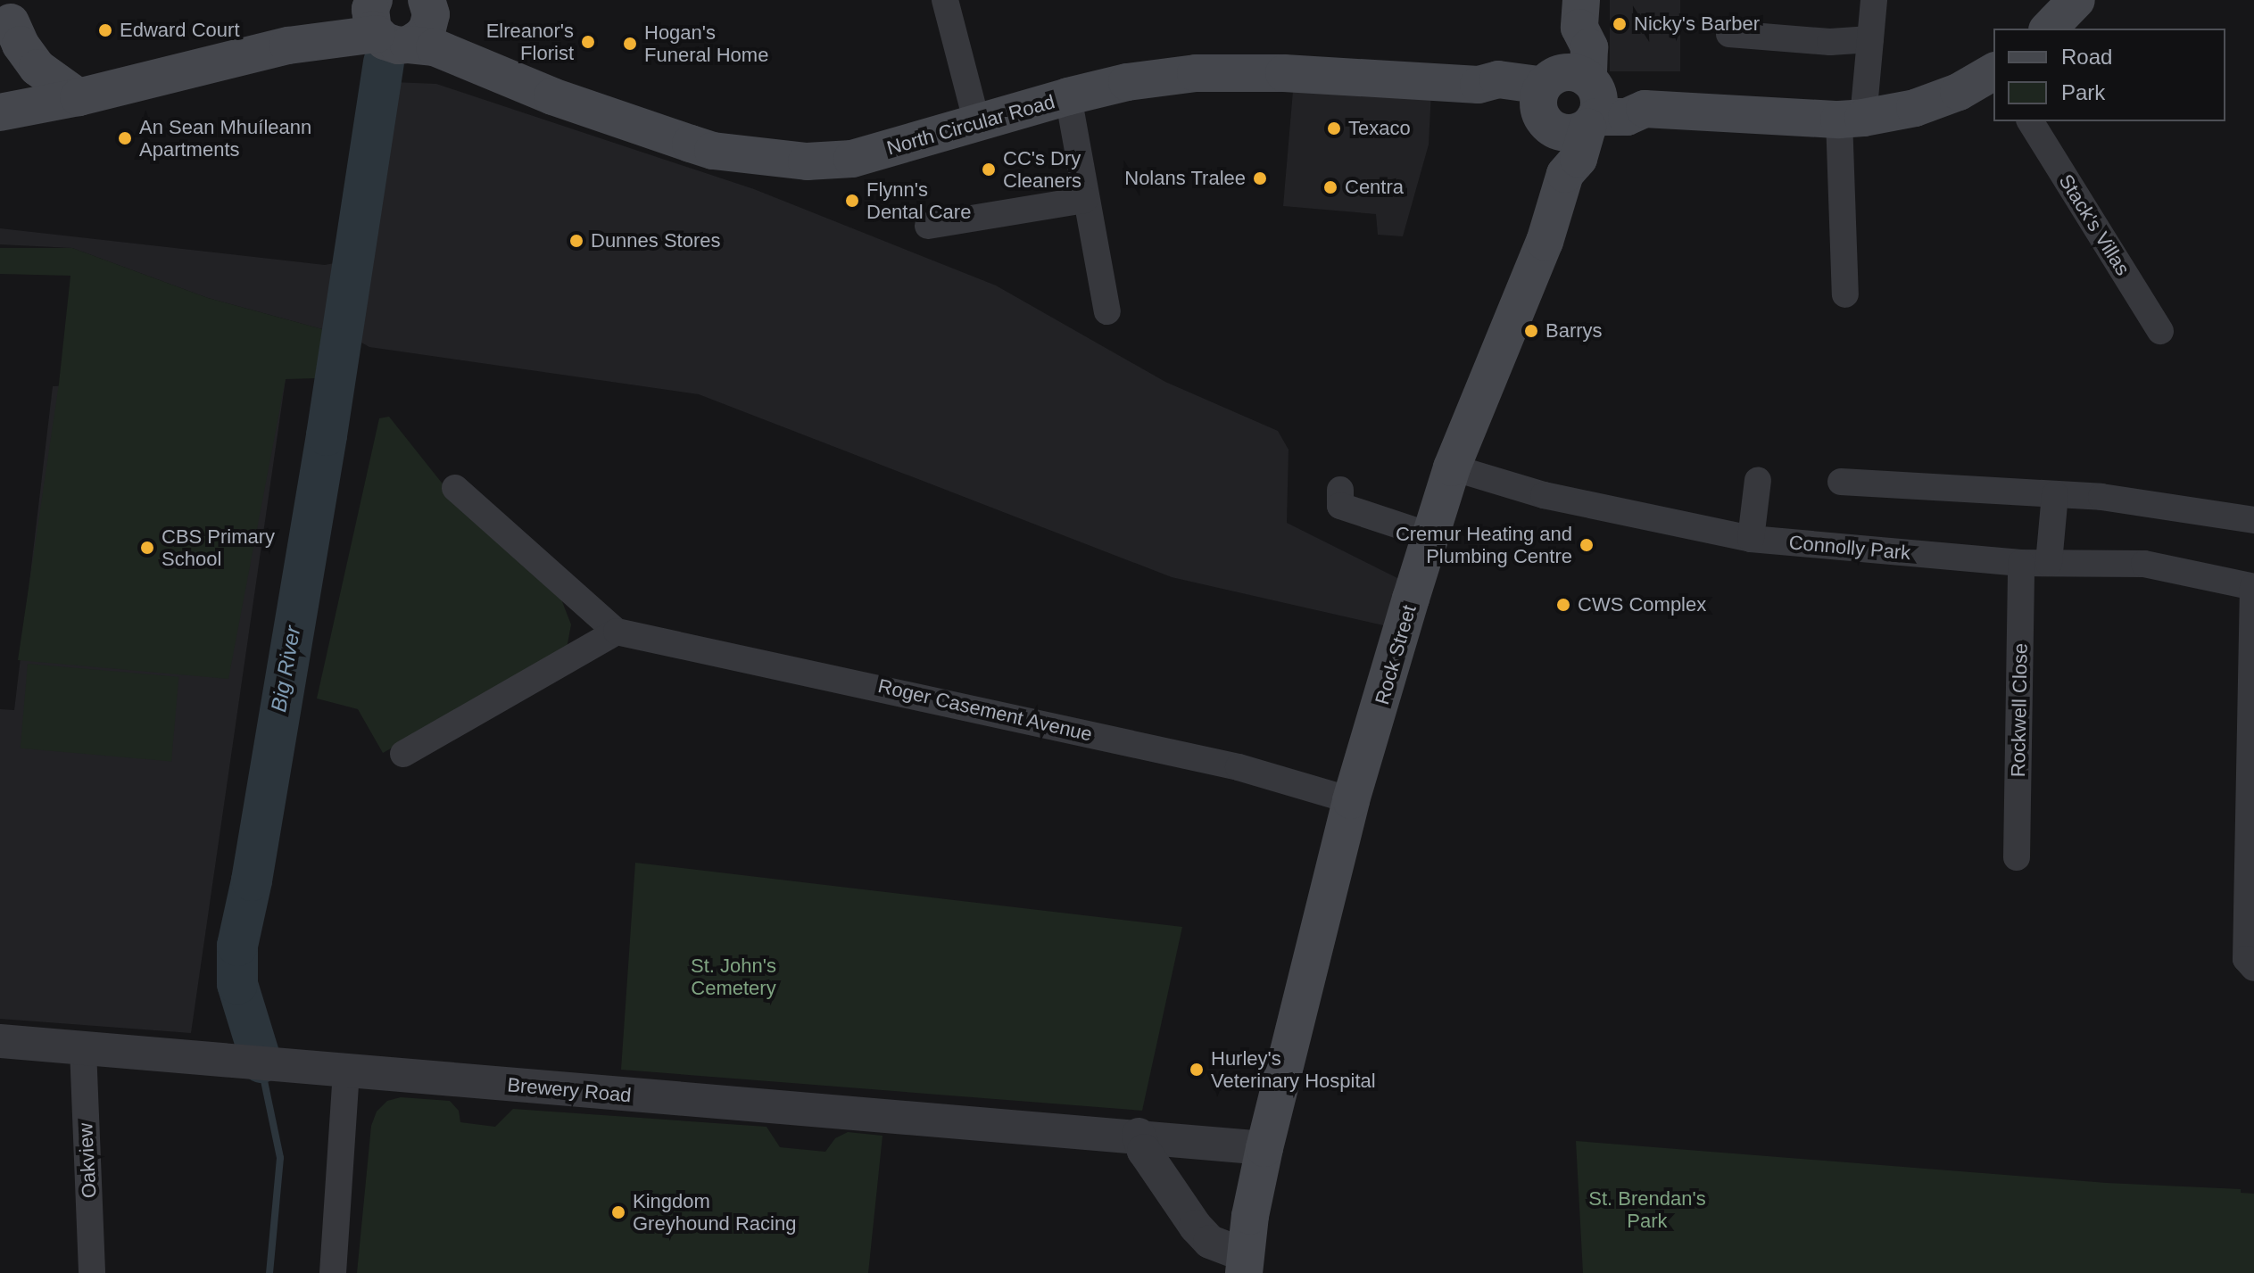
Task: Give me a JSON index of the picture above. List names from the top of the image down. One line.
{"streets":{"main road":["North Circular Road","Rock Street"],"street":["Stack's Villas","Connolly Park","Roger Casement Avenue","Rockwell Close","Brewery Road","Oakview"]},"crossings":[["North Circular Road","Rock Street"],["Connolly Park","Rock Street"],["Connolly Park","Rockwell Close"],["Rock Street","Roger Casement Avenue"],["Rock Street","Brewery Road"],["Brewery Road","Oakview"]],"water":["Big River"],"parks":["St. John's Cemetery","St. Brendan's Park"],"places":["Nicky's Barber","Edward Court","Elreanor's Florist","Hogan's Funeral Home","Texaco","An Sean Mhuíleann Apartments","CC's Dry Cleaners","Nolans Tralee","Centra","Flynn's Dental Care","Dunnes Stores","Barrys","Cremur Heating and Plumbing Centre","CBS Primary School","CWS Complex","Hurley's Veterinary Hospital","Kingdom Greyhound Racing"],"legend":["Road","Park"]}
